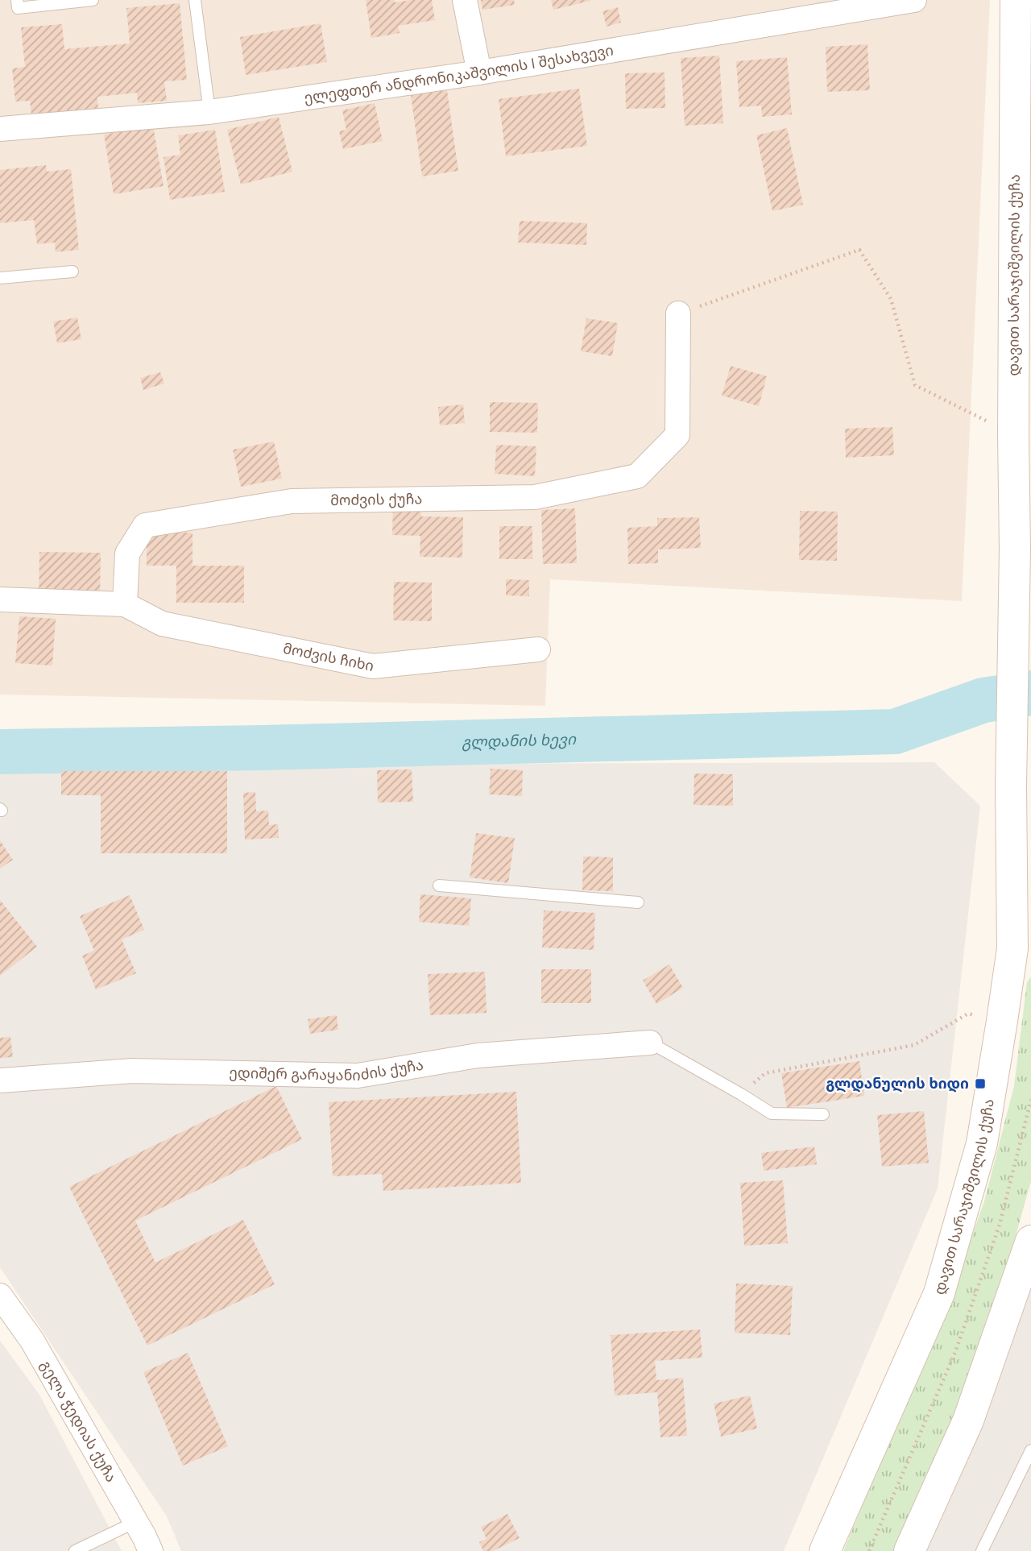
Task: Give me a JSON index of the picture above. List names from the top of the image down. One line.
{"streets":{"main road":["დავით სარაჯიშვილის ქუჩა"],"street":["ელეფთერ ანდრონიკაშვილის I შესახვევი","მოძვის ქუჩა","მოძვის ჩიხი","ედიშერ გარაყანიძის ქუჩა","გელა ჭედიას ქუჩა"]},"crossings":[["მოძვის ქუჩა","მოძვის ჩიხი"]],"water":["გლდანის ხევი"],"places":{"transit":["გლდანულის ხიდი"]}}
